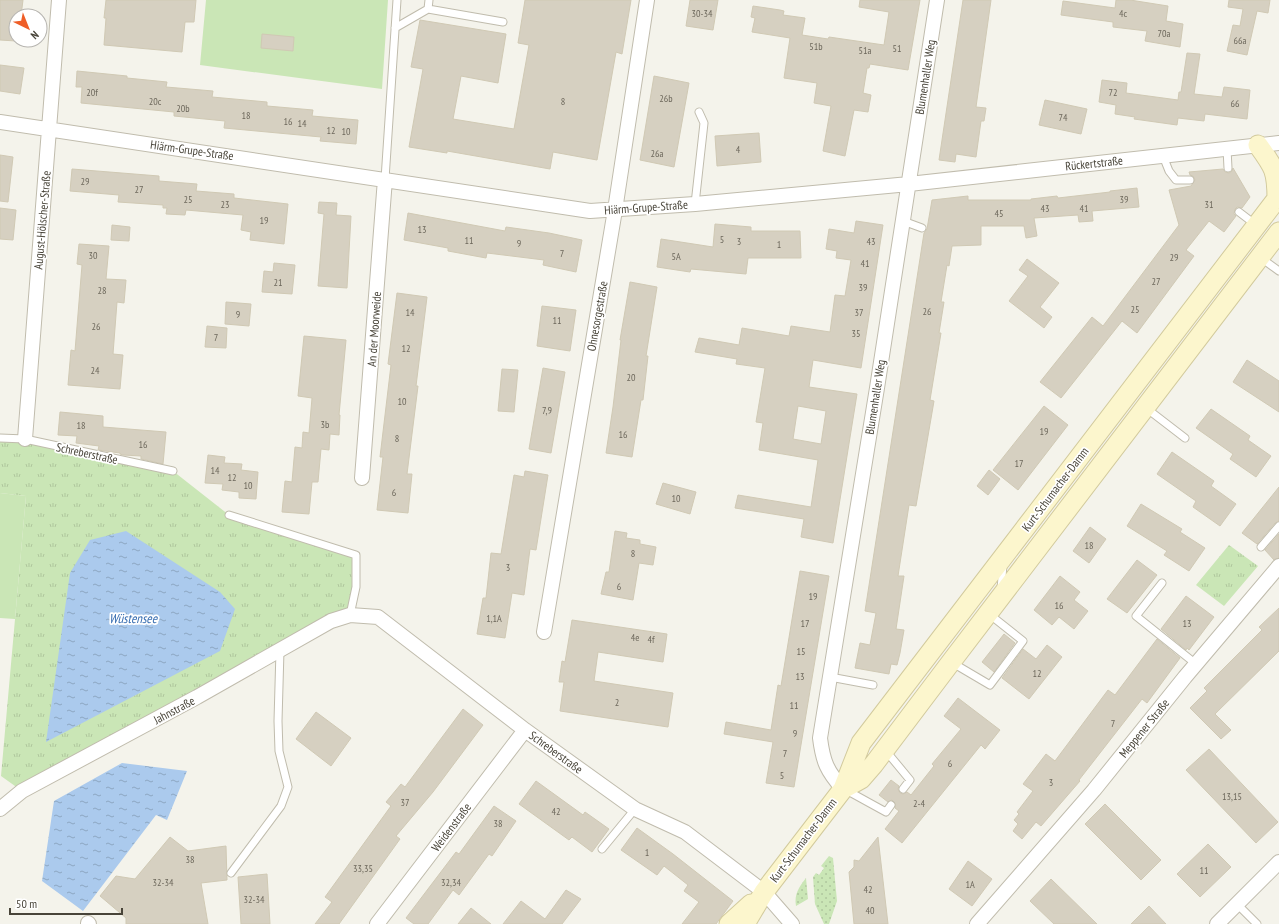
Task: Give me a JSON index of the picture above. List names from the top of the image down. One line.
{"streets":{"main road":["Kurt-Schumacher-Damm"],"street":["Blumenhaller Weg","Hiärm-Grupe-Straße","Rückertstraße","August-Hölscher-Straße","Ohnesorgestraße","An der Moorweide","Schreberstraße","Jahnstraße","Meppener Straße","Weidenstraße"]},"crossings":[["Blumenhaller Weg","Hiärm-Grupe-Straße"],["Blumenhaller Weg","Rückertstraße"],["Blumenhaller Weg","Kurt-Schumacher-Damm"],["Hiärm-Grupe-Straße","Rückertstraße"],["Hiärm-Grupe-Straße","August-Hölscher-Straße"],["Hiärm-Grupe-Straße","Ohnesorgestraße"],["Hiärm-Grupe-Straße","An der Moorweide"],["August-Hölscher-Straße","Schreberstraße"],["Schreberstraße","Kurt-Schumacher-Damm"],["Schreberstraße","Jahnstraße"],["Schreberstraße","Weidenstraße"]],"water":["Wüstensee"],"house_numbers":["30-34","4c","70a","66a","51b","51","51a","20f","72","26b","20c","8","66","20b","18","74","16","14","12","10","4","26a","29","27","25","39","23","31","43","41","45","19","13","5","11","3","43","9","1","7","30","5A","29","41","27","21","39","28","25","26","14","37","9","11","26","35","7","12","24","20","10","7,9","3b","18","19","16","8","16","17","14","12","10","6","10","18","8","3","6","19","16","1,1A","17","13","4e","4f","15","12","13","2","11","7","9","7","6","5","3","13,15","37","2-4","42","38","1","38","33,35","11","32-34","32,34","1A","42","32-34","40"],"scale_bar":"50 m","north":"bottom right"}
